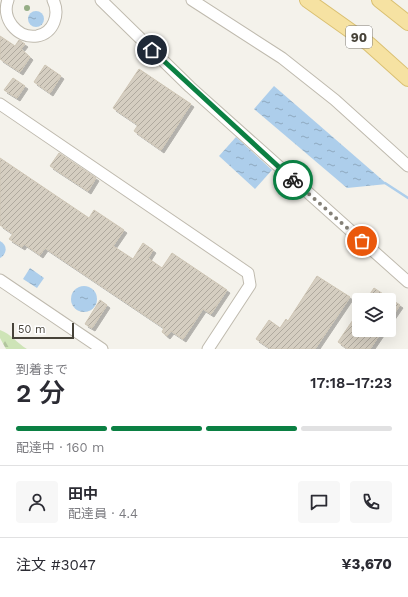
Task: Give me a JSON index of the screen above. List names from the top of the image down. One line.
{"streets":{"main road":["90"]},"scale_bar":"50 m","page":{"scale":"50 m","heading":["2 分","到着まで","17:18–17:23"],"panel":["田中","配達員 · 4.4","注文 #3047","¥3,670"],"bar":"配達中 · 160 m"}}
